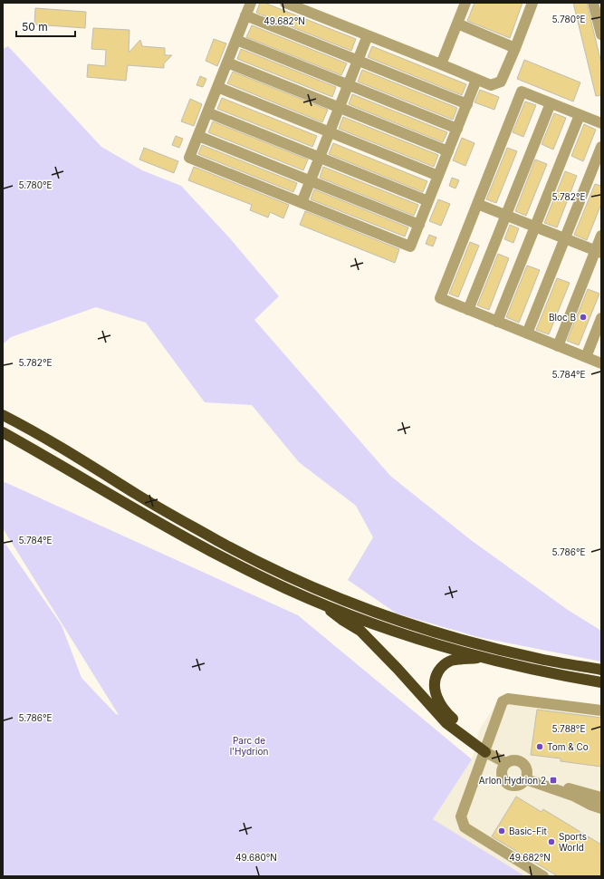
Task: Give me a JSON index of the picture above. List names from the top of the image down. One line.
{"parks":["Parc de l'Hydrion"],"places":{"other":["Bloc B","Tom & Co","Basic-Fit","Sports World"],"transit":["Arlon Hydrion 2"]},"scale_bar":"50 m","coordinates":["5.780°E","49.682°N","5.782°E","5.784°E","5.786°E","5.788°E","49.680°N"]}
